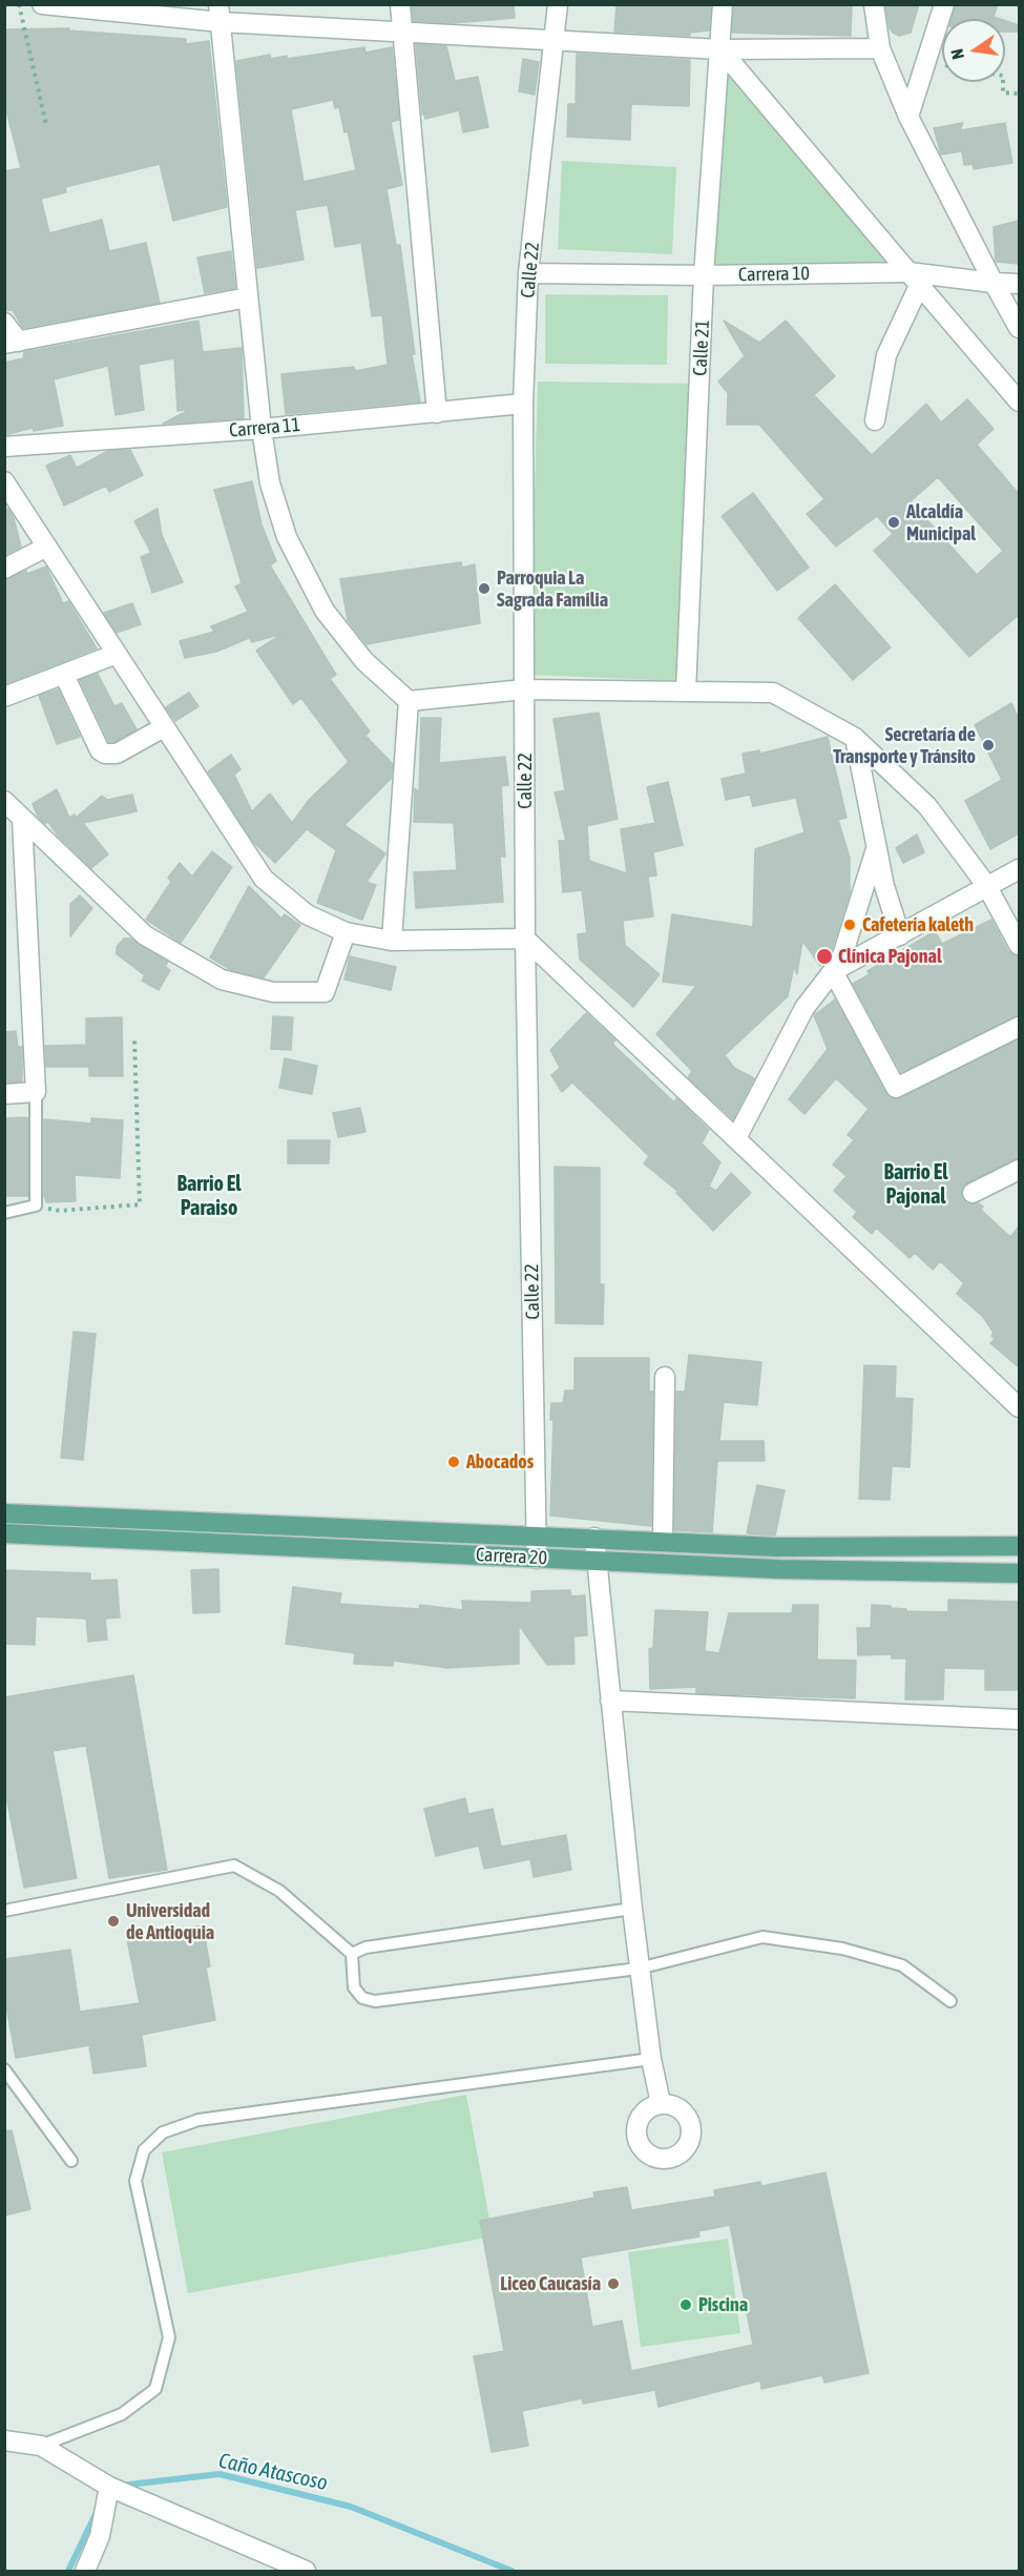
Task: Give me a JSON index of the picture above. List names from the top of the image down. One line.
{"streets":{"main road":["Carrera 20"],"street":["Calle 22","Carrera 10","Calle 21","Carrera 11"]},"crossings":[["Calle 22","Carrera 10"],["Calle 22","Carrera 11"],["Calle 22","Carrera 20"],["Carrera 10","Calle 21"]],"districts":["Barrio El Pajonal","Barrio El Paraiso"],"water":["Caño Atascoso"],"places":["Alcaldía Municipal","Parroquia La Sagrada Familia","Secretaría de Transporte y Tránsito","Cafetería kaleth","Clínica Pajonal","Abocados","Universidad de Antioquia","Liceo Caucasía","Piscina"],"north":"left"}
